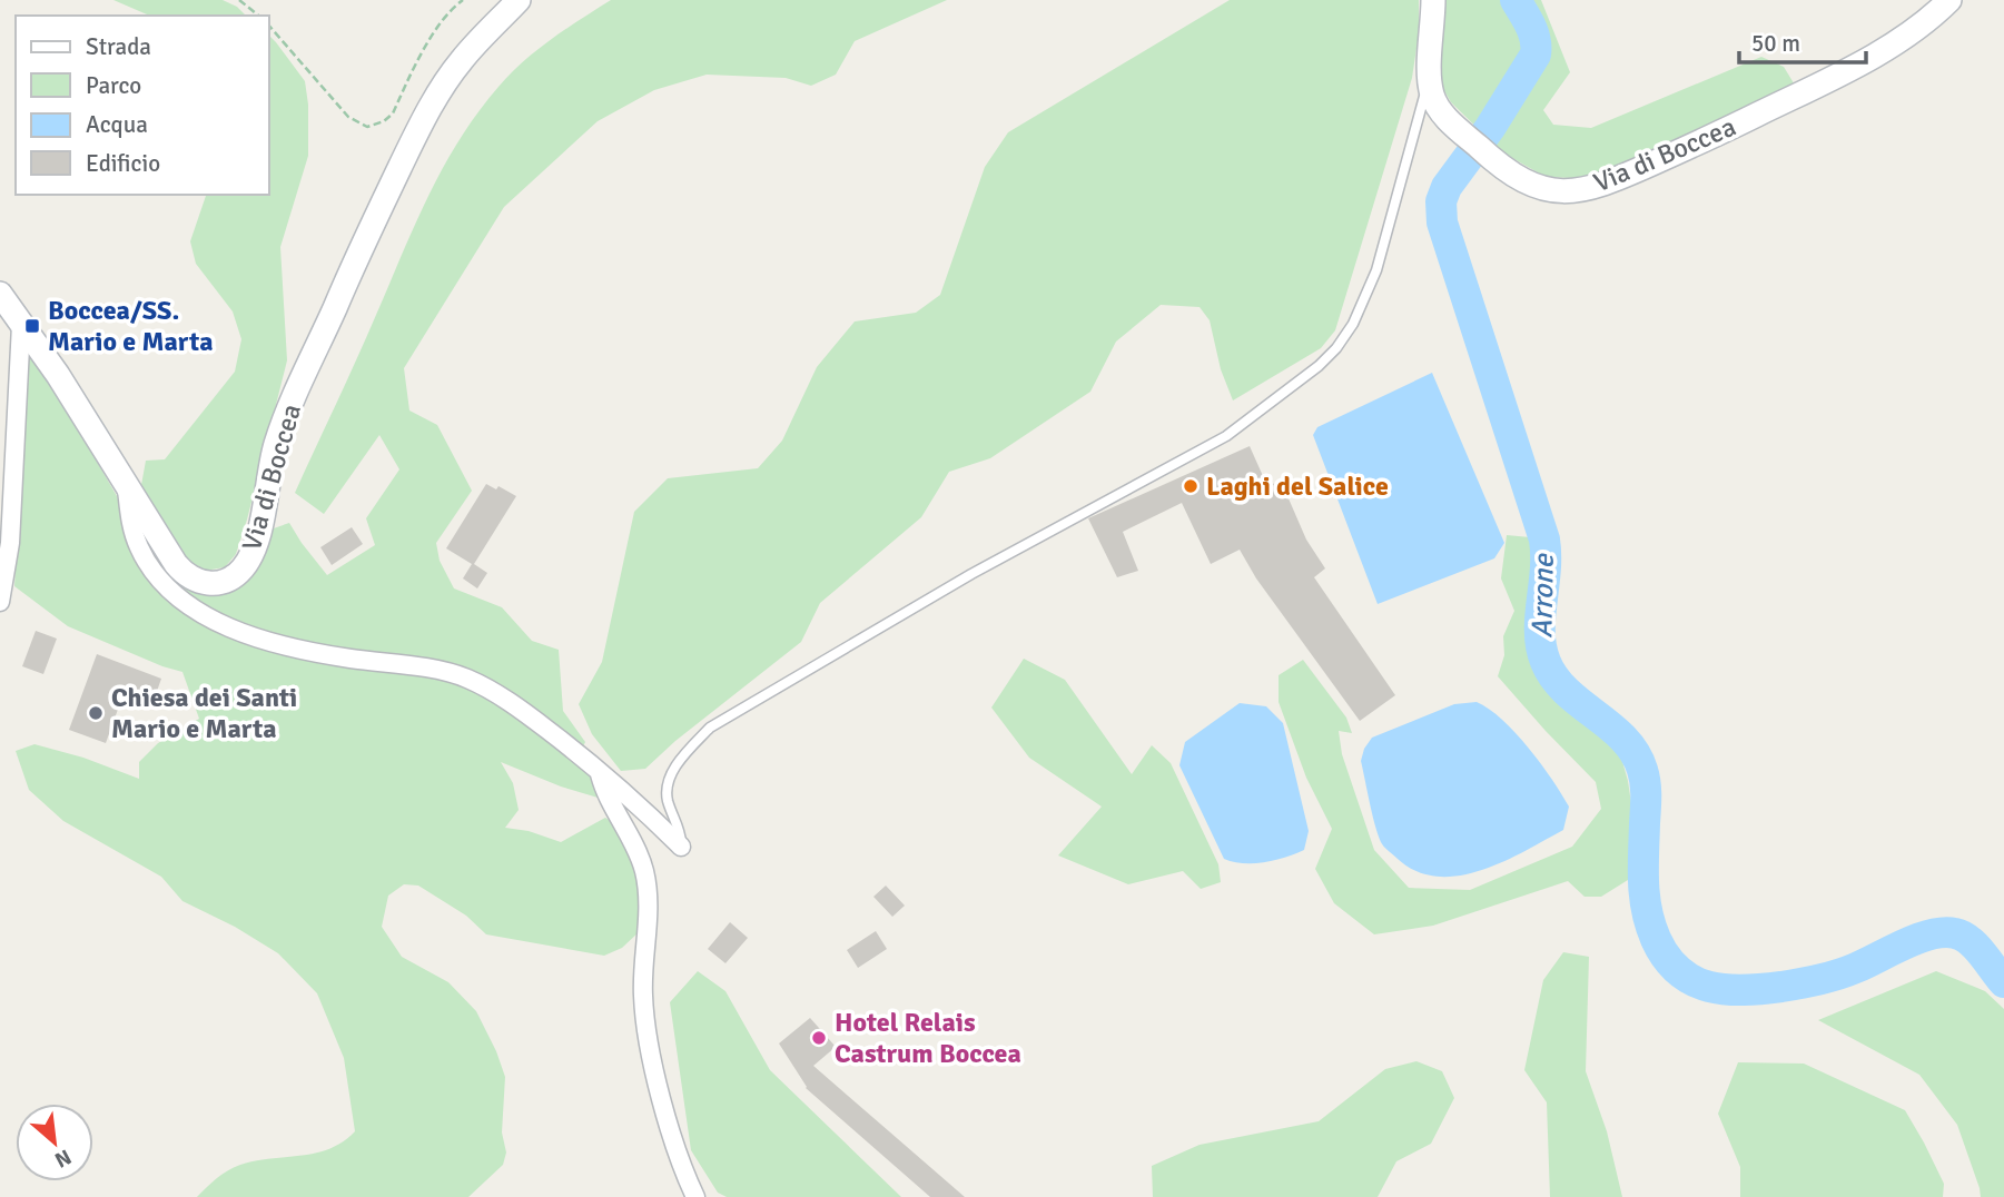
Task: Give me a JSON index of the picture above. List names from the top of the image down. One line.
{"streets":{"street":["Via di Boccea"]},"water":["Arrone"],"places":{"transit":["Boccea/SS. Mario e Marta"],"other":["Laghi del Salice","Chiesa dei Santi Mario e Marta","Hotel Relais Castrum Boccea"]},"legend":["Strada","Parco","Acqua","Edificio"],"scale_bar":"50 m","north":"bottom right"}
